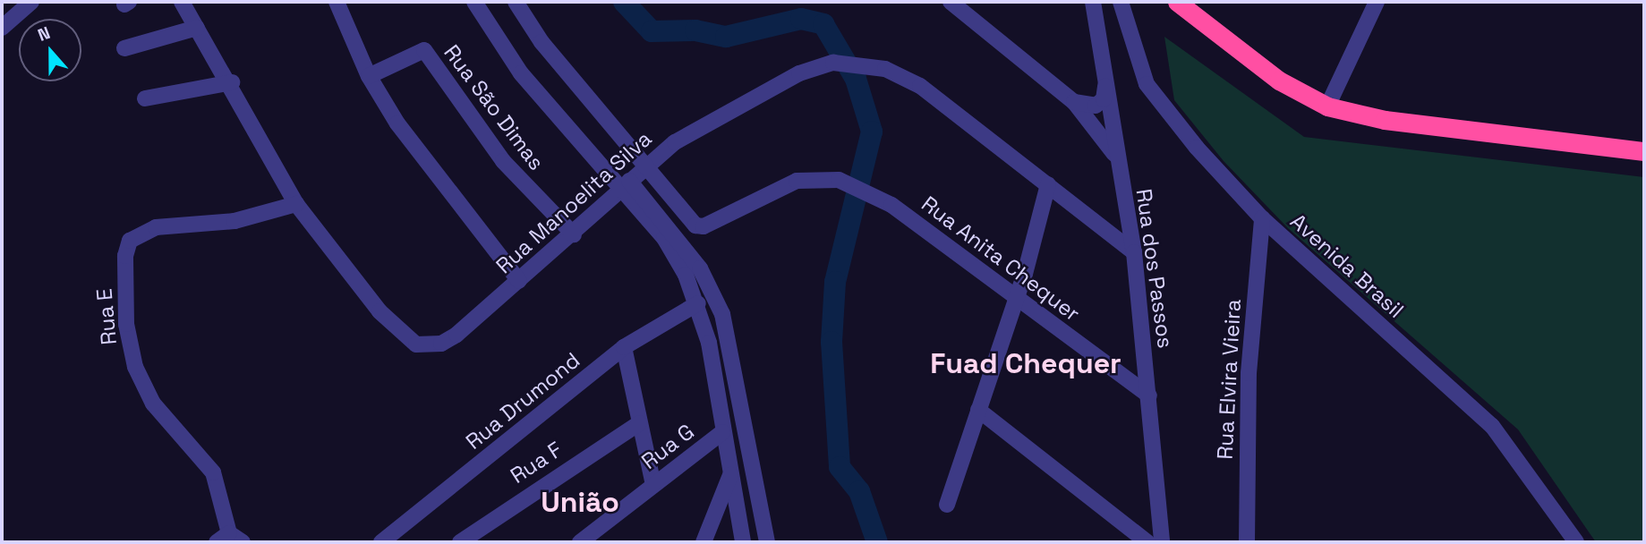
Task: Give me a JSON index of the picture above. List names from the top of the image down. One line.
{"streets":{"street":["Rua São Dimas","Rua Manoelita Silva","Rua Anita Chequer","Avenida Brasil","Rua dos Passos","Rua E","Rua Elvira Vieira","Rua Drumond","Rua G","Rua F"]},"crossings":[["Rua São Dimas","Rua Manoelita Silva"],["Rua Manoelita Silva","Rua Anita Chequer"],["Rua Manoelita Silva","Rua E"],["Rua Anita Chequer","Rua dos Passos"],["Avenida Brasil","Rua Elvira Vieira"]],"districts":["Fuad Chequer","União"],"north":"top"}
